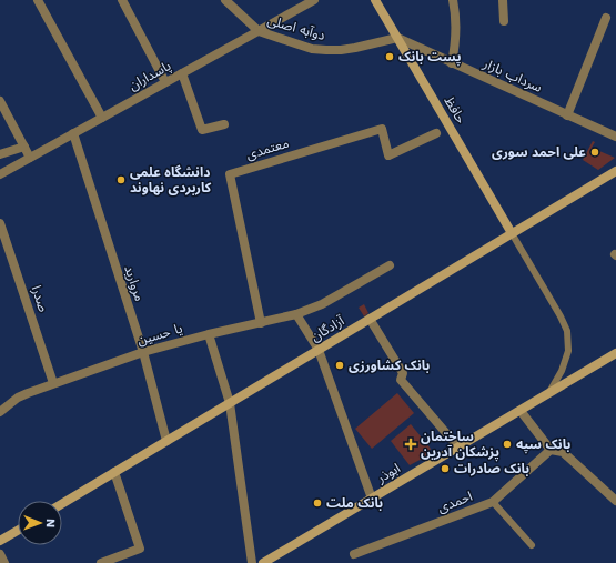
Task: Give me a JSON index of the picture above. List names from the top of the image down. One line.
{"streets":{"main road":["حافظ","آزادگان","ابوذر"],"street":["دوآبه اصلی","پاسداران","سرداب بازار","معتمدی","مروارید","صدرا","یا حسین","احمدی"]},"crossings":[["دوآبه اصلی","پاسداران"],["دوآبه اصلی","سرداب بازار"],["دوآبه اصلی","حافظ"],["پاسداران","مروارید"],["سرداب بازار","حافظ"],["حافظ","آزادگان"],["معتمدی","یا حسین"],["مروارید","آزادگان"],["مروارید","یا حسین"],["صدرا","یا حسین"]],"places":{"other":["پست بانک","علی احمد سوری","دانشگاه علمی کاربردی نهاوند","بانک کشاورزی","بانک سپه","بانک صادرات","بانک ملت"],"health":["ساختمان پزشکان آدرین"]},"north":"right"}
